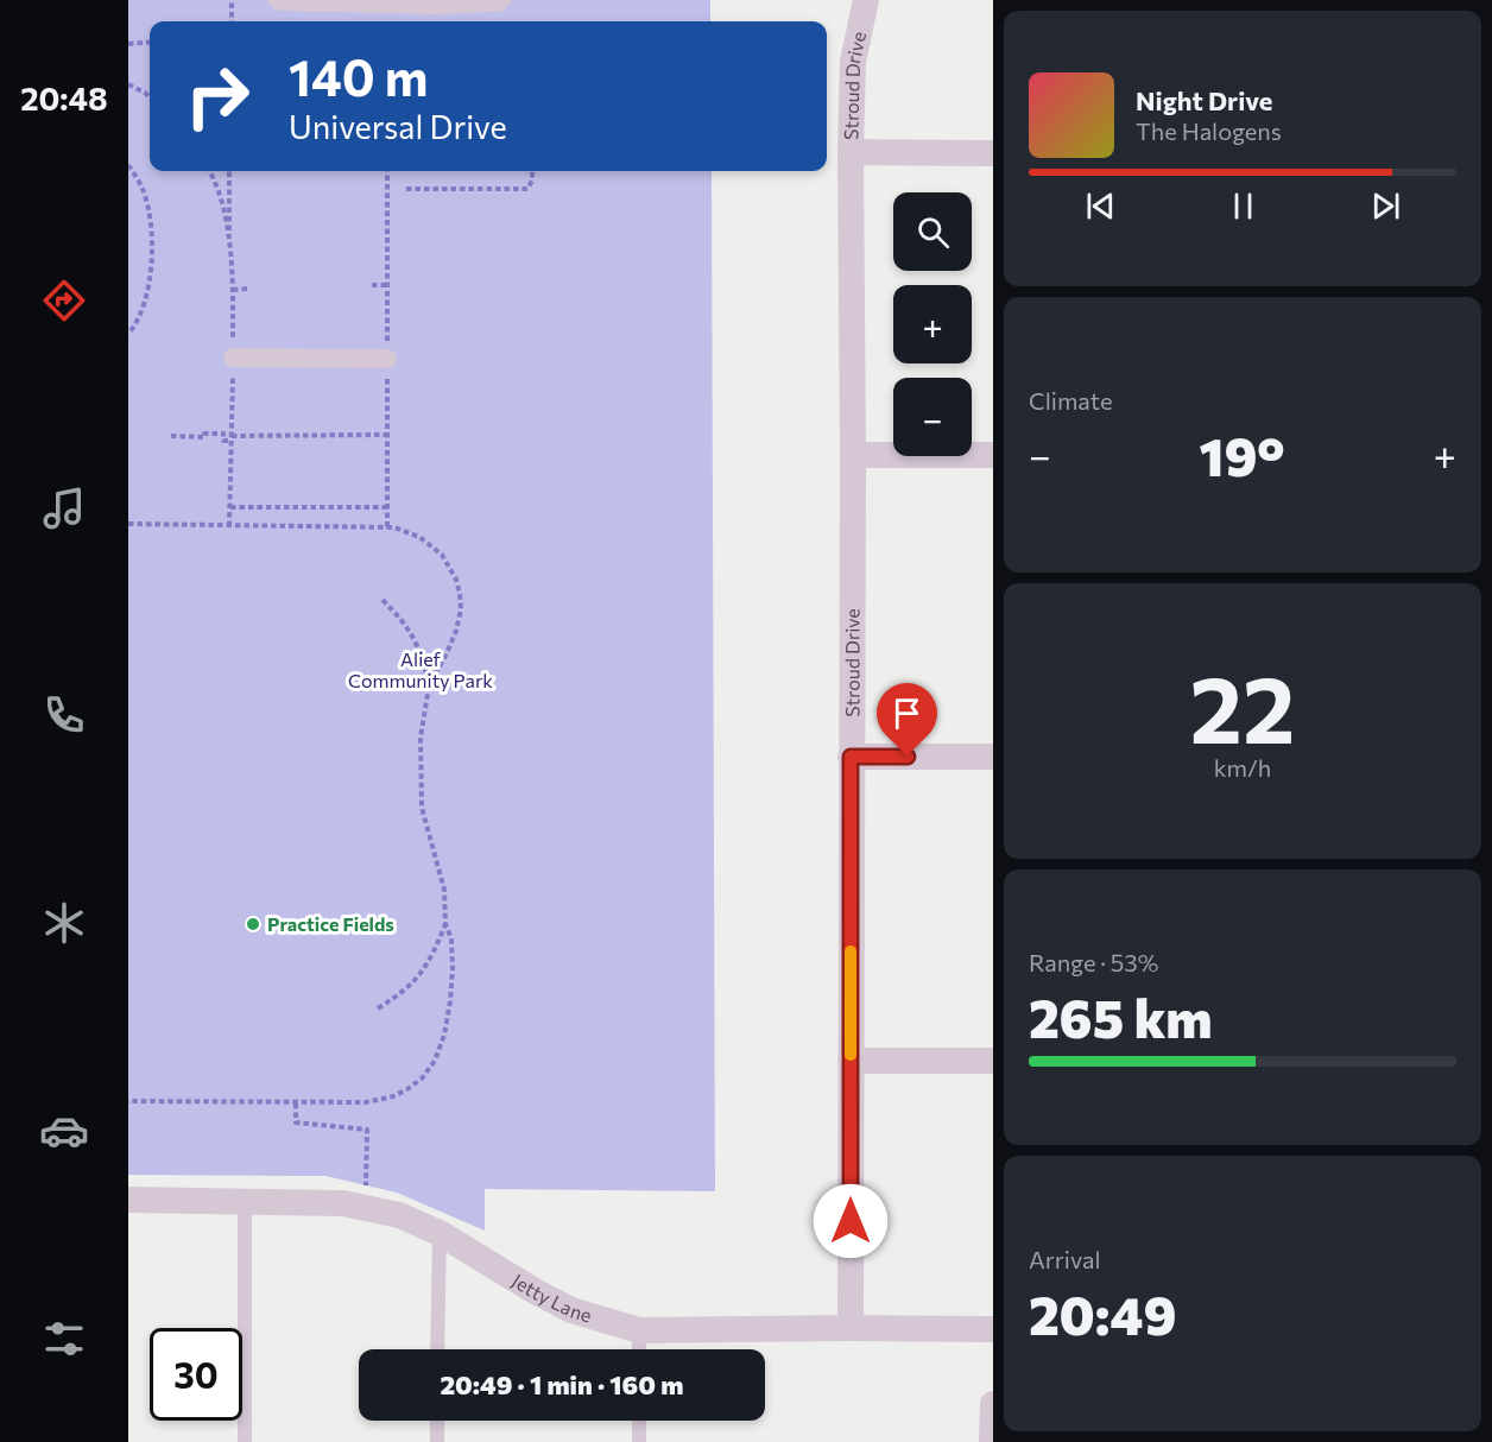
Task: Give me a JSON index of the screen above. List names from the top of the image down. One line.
{"streets":{"street":["Stroud Drive","Jetty Lane"]},"crossings":[["Stroud Drive","Jetty Lane"]],"parks":["Alief Community Park"],"places":["Practice Fields"],"page":{"tabs":"20:48","turn":["140 m","Universal Drive"],"song":["Night Drive","The Halogens"],"map_buttons":["+","−"],"tile":["Climate",["22","km/h"],["Range · 53%","265 km"],["Arrival","20:49"]],"heat":["−","19°","+"],"limit":"30","trip":"20:49 · 1 min · 160 m"}}
